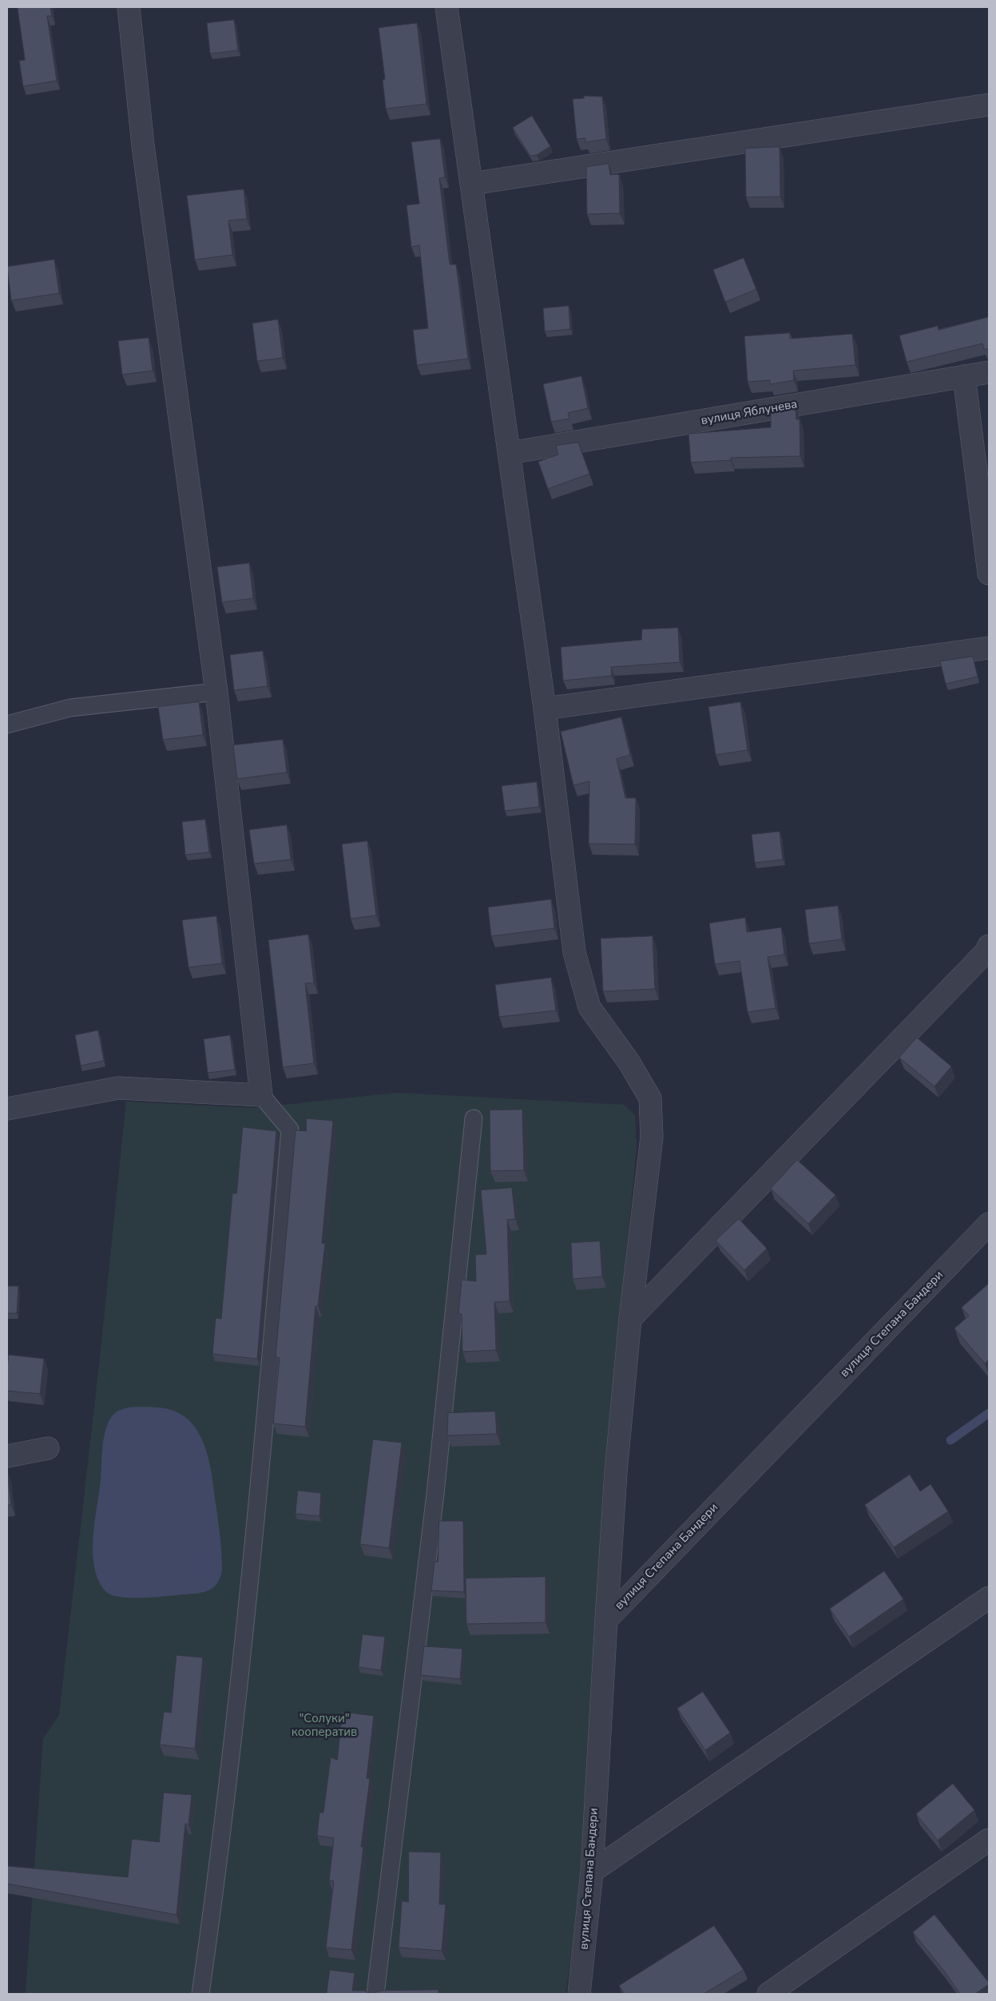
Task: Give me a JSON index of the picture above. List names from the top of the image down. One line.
{"streets":{"street":["вулиця Яблунева","вулиця Степана Бандери"]},"parks":["\"Солуки\" кооператив"]}
